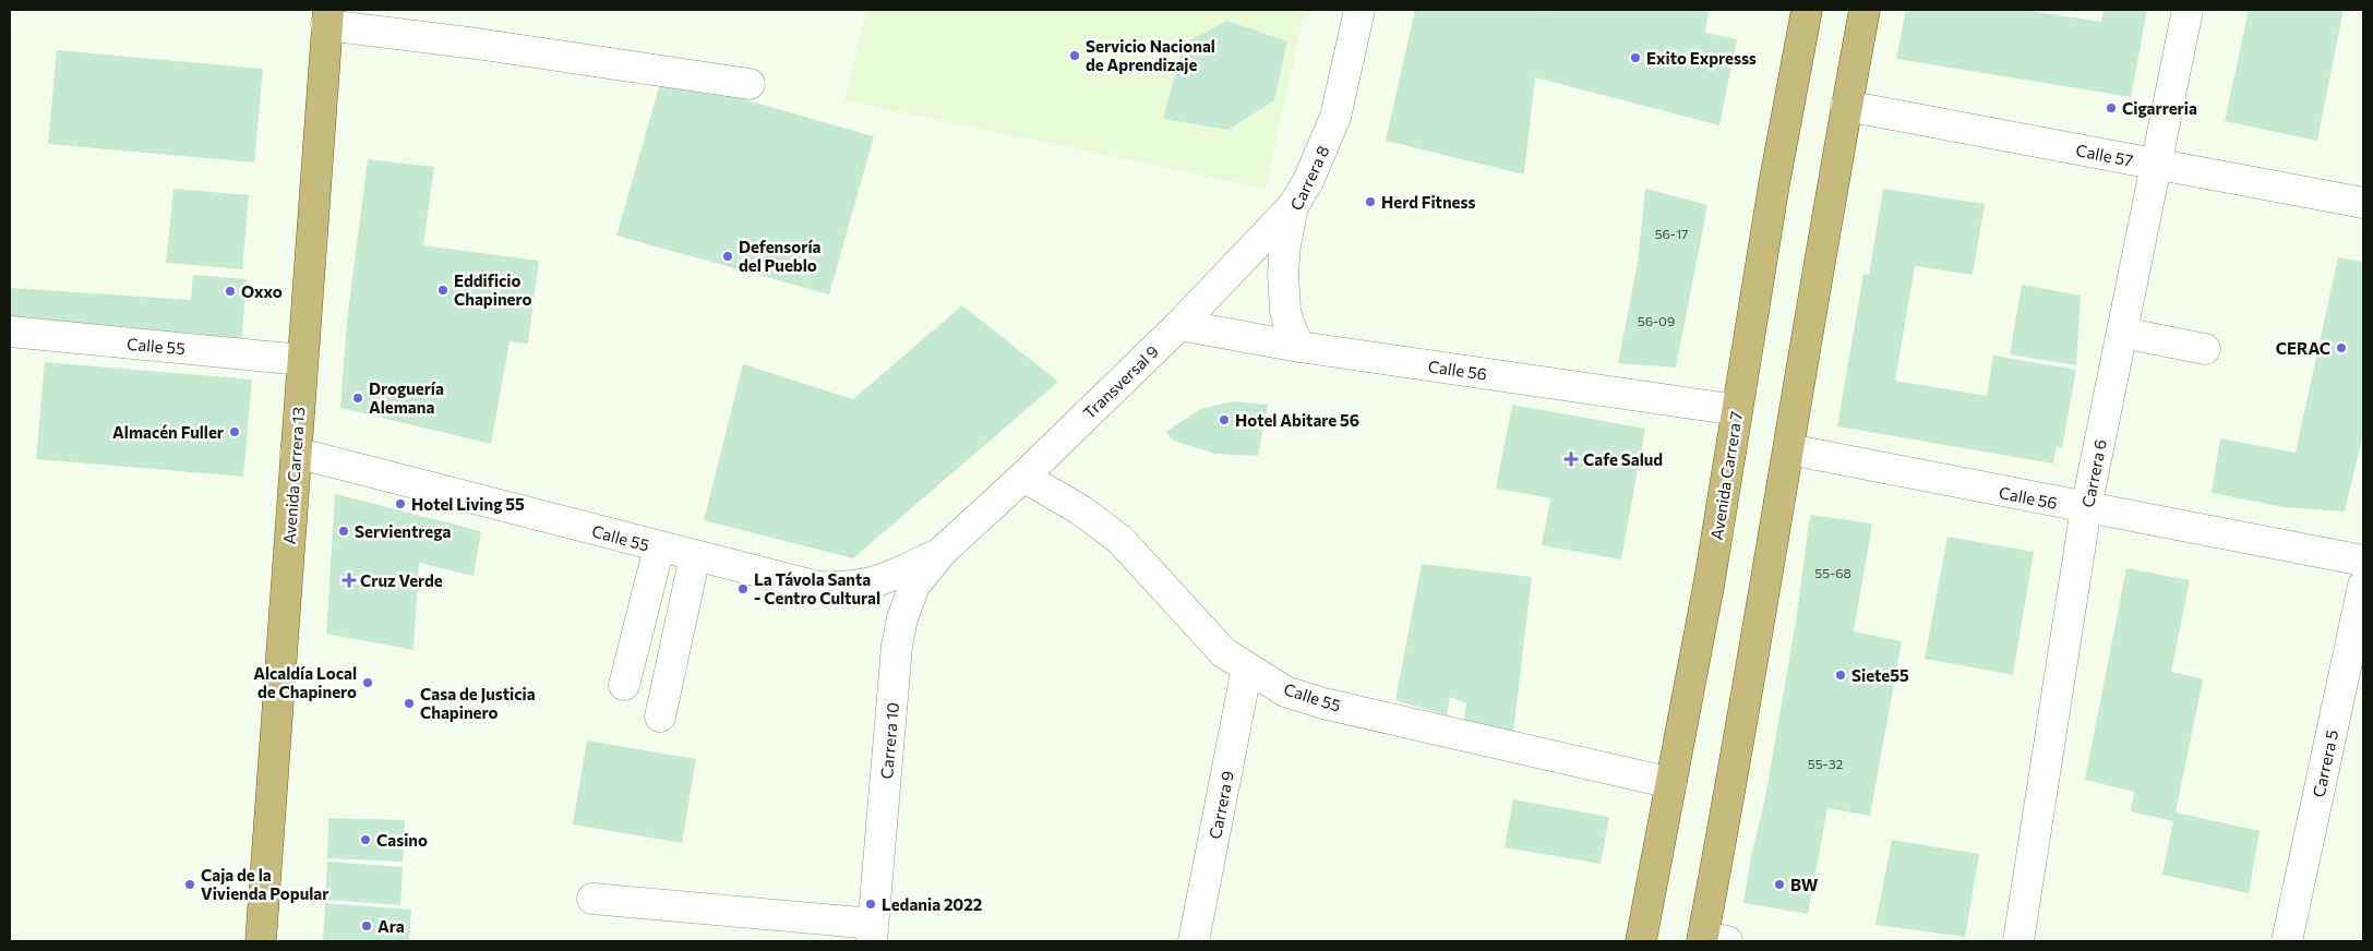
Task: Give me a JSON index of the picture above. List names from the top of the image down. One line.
{"streets":{"main road":["Avenida Carrera 13","Avenida Carrera 7"],"street":["Calle 57","Carrera 8","Calle 55","Calle 56","Transversal 9","Carrera 6","Carrera 10","Carrera 5","Carrera 9"]},"crossings":[["Calle 57","Carrera 6"],["Carrera 8","Calle 56"],["Carrera 8","Transversal 9"],["Calle 55","Transversal 9"],["Calle 55","Avenida Carrera 13"],["Calle 55","Avenida Carrera 7"],["Calle 55","Carrera 10"],["Calle 55","Carrera 9"],["Calle 56","Transversal 9"],["Calle 56","Carrera 6"],["Calle 56","Avenida Carrera 7"],["Transversal 9","Carrera 10"]],"places":{"other":["Servicio Nacional de Aprendizaje","Exito Expresss","Cigarreria","Herd Fitness","Defensoría del Pueblo","Eddificio Chapinero","Oxxo","CERAC","Droguería Alemana","Hotel Abitare 56","Almacén Fuller","Hotel Living 55","Servientrega","La Távola Santa - Centro Cultural","Siete55","Alcaldía Local de Chapinero","Casa de Justicia Chapinero","Casino","Caja de la Vivienda Popular","BW","Ledania 2022","Ara"],"health":["Cafe Salud","Cruz Verde"]},"house_numbers":["56-17","56-09","55-68","55-32"]}
